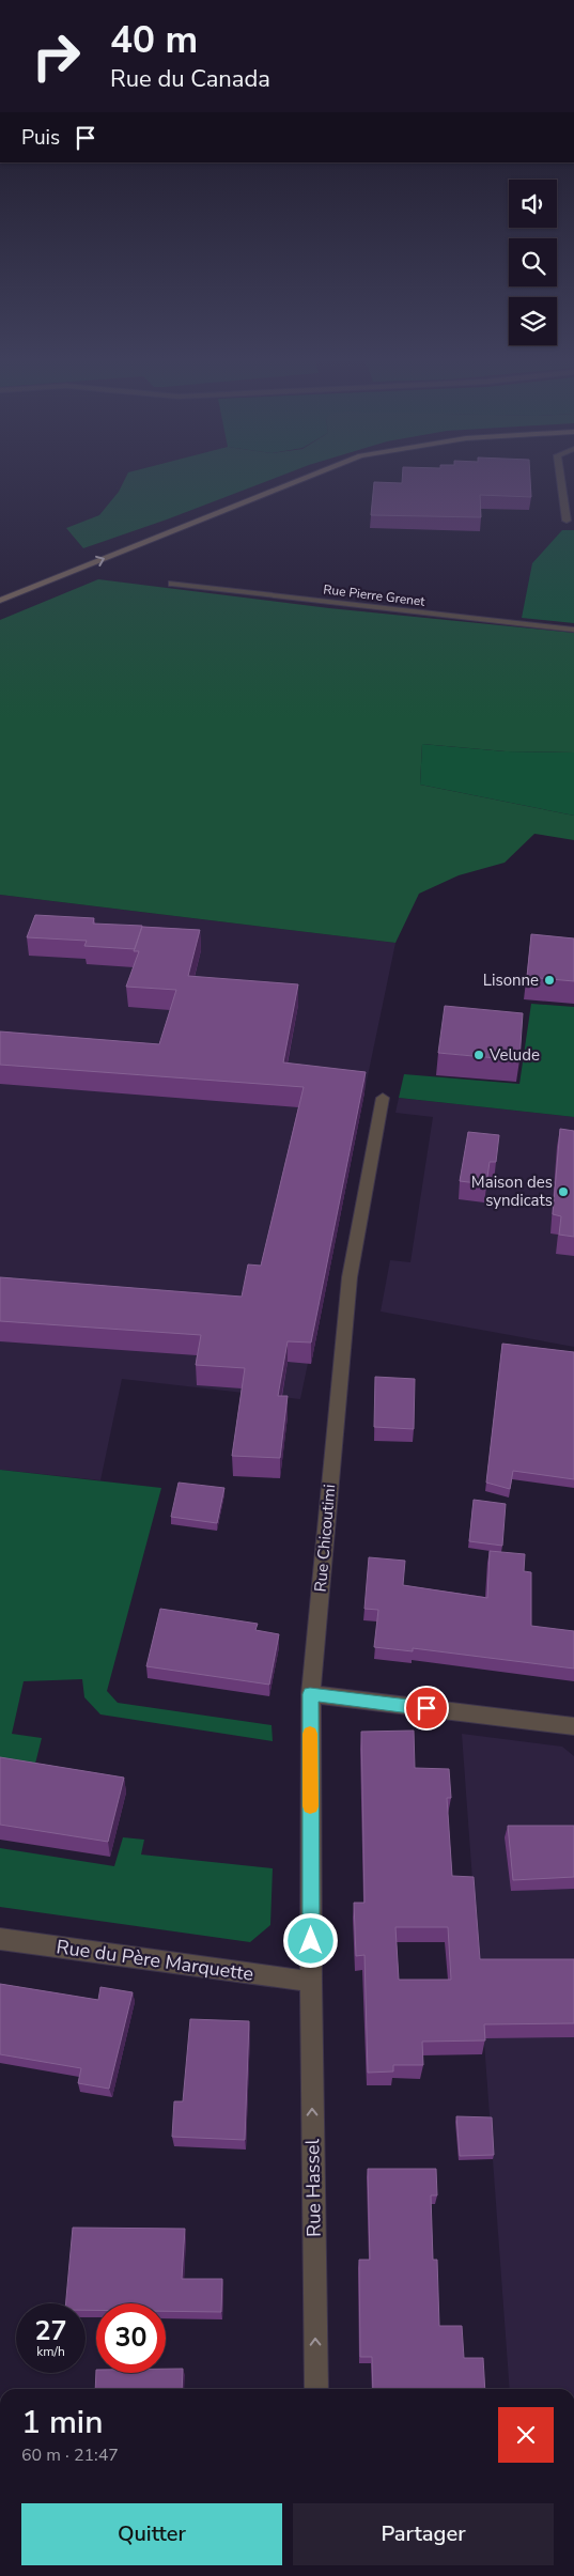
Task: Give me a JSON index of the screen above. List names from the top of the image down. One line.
{"streets":{"street":["Rue Pierre Grenet","Rue Chicoutimi","Rue du Père Marquette","Rue Hassel"]},"crossings":[["Rue Chicoutimi","Rue du Père Marquette"],["Rue Chicoutimi","Rue Hassel"],["Rue du Père Marquette","Rue Hassel"]],"one_way":["Rue Hassel"],"places":["Lisonne","Velude","Maison des syndicats"],"page":{"turn":["40 m","Rue du Canada"],"then":"Puis","speed":"27 km/h","limit":"30","heading":["1 min","60 m · 21:47"],"buttons":["Quitter","Partager"]}}
